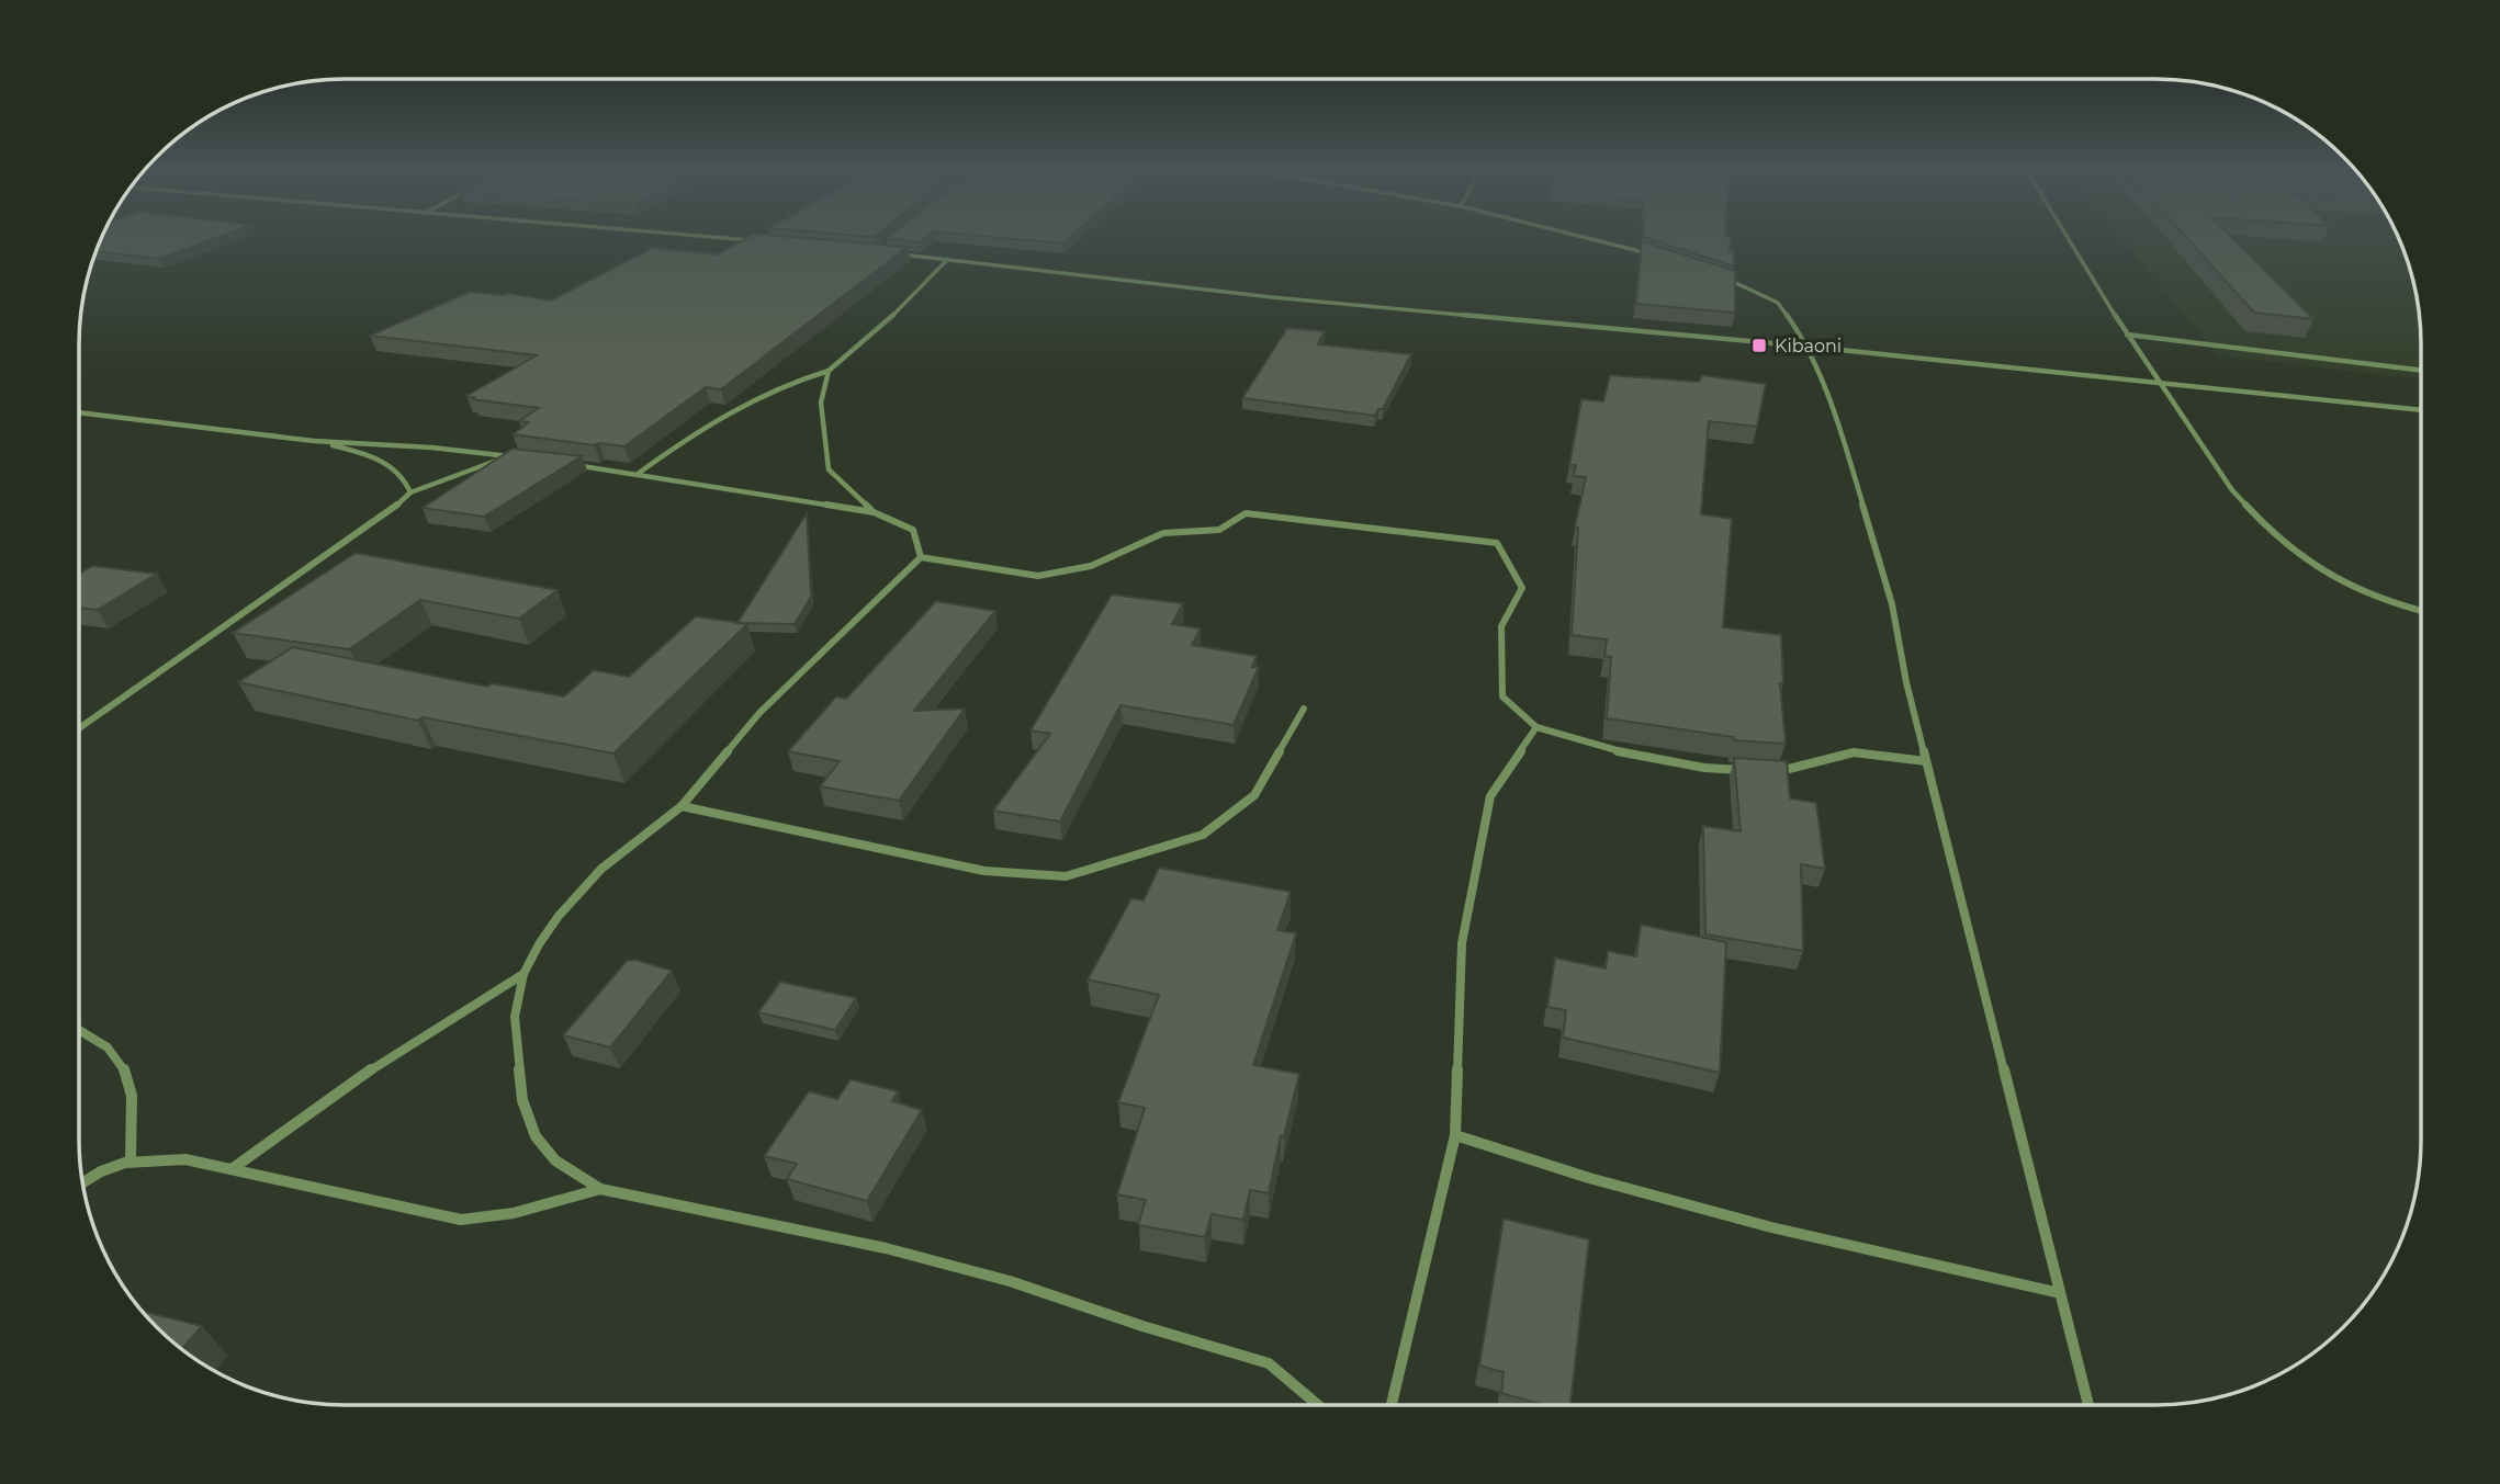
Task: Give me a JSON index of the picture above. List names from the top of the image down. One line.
{"places":{"transit":["Kibaoni"]}}
